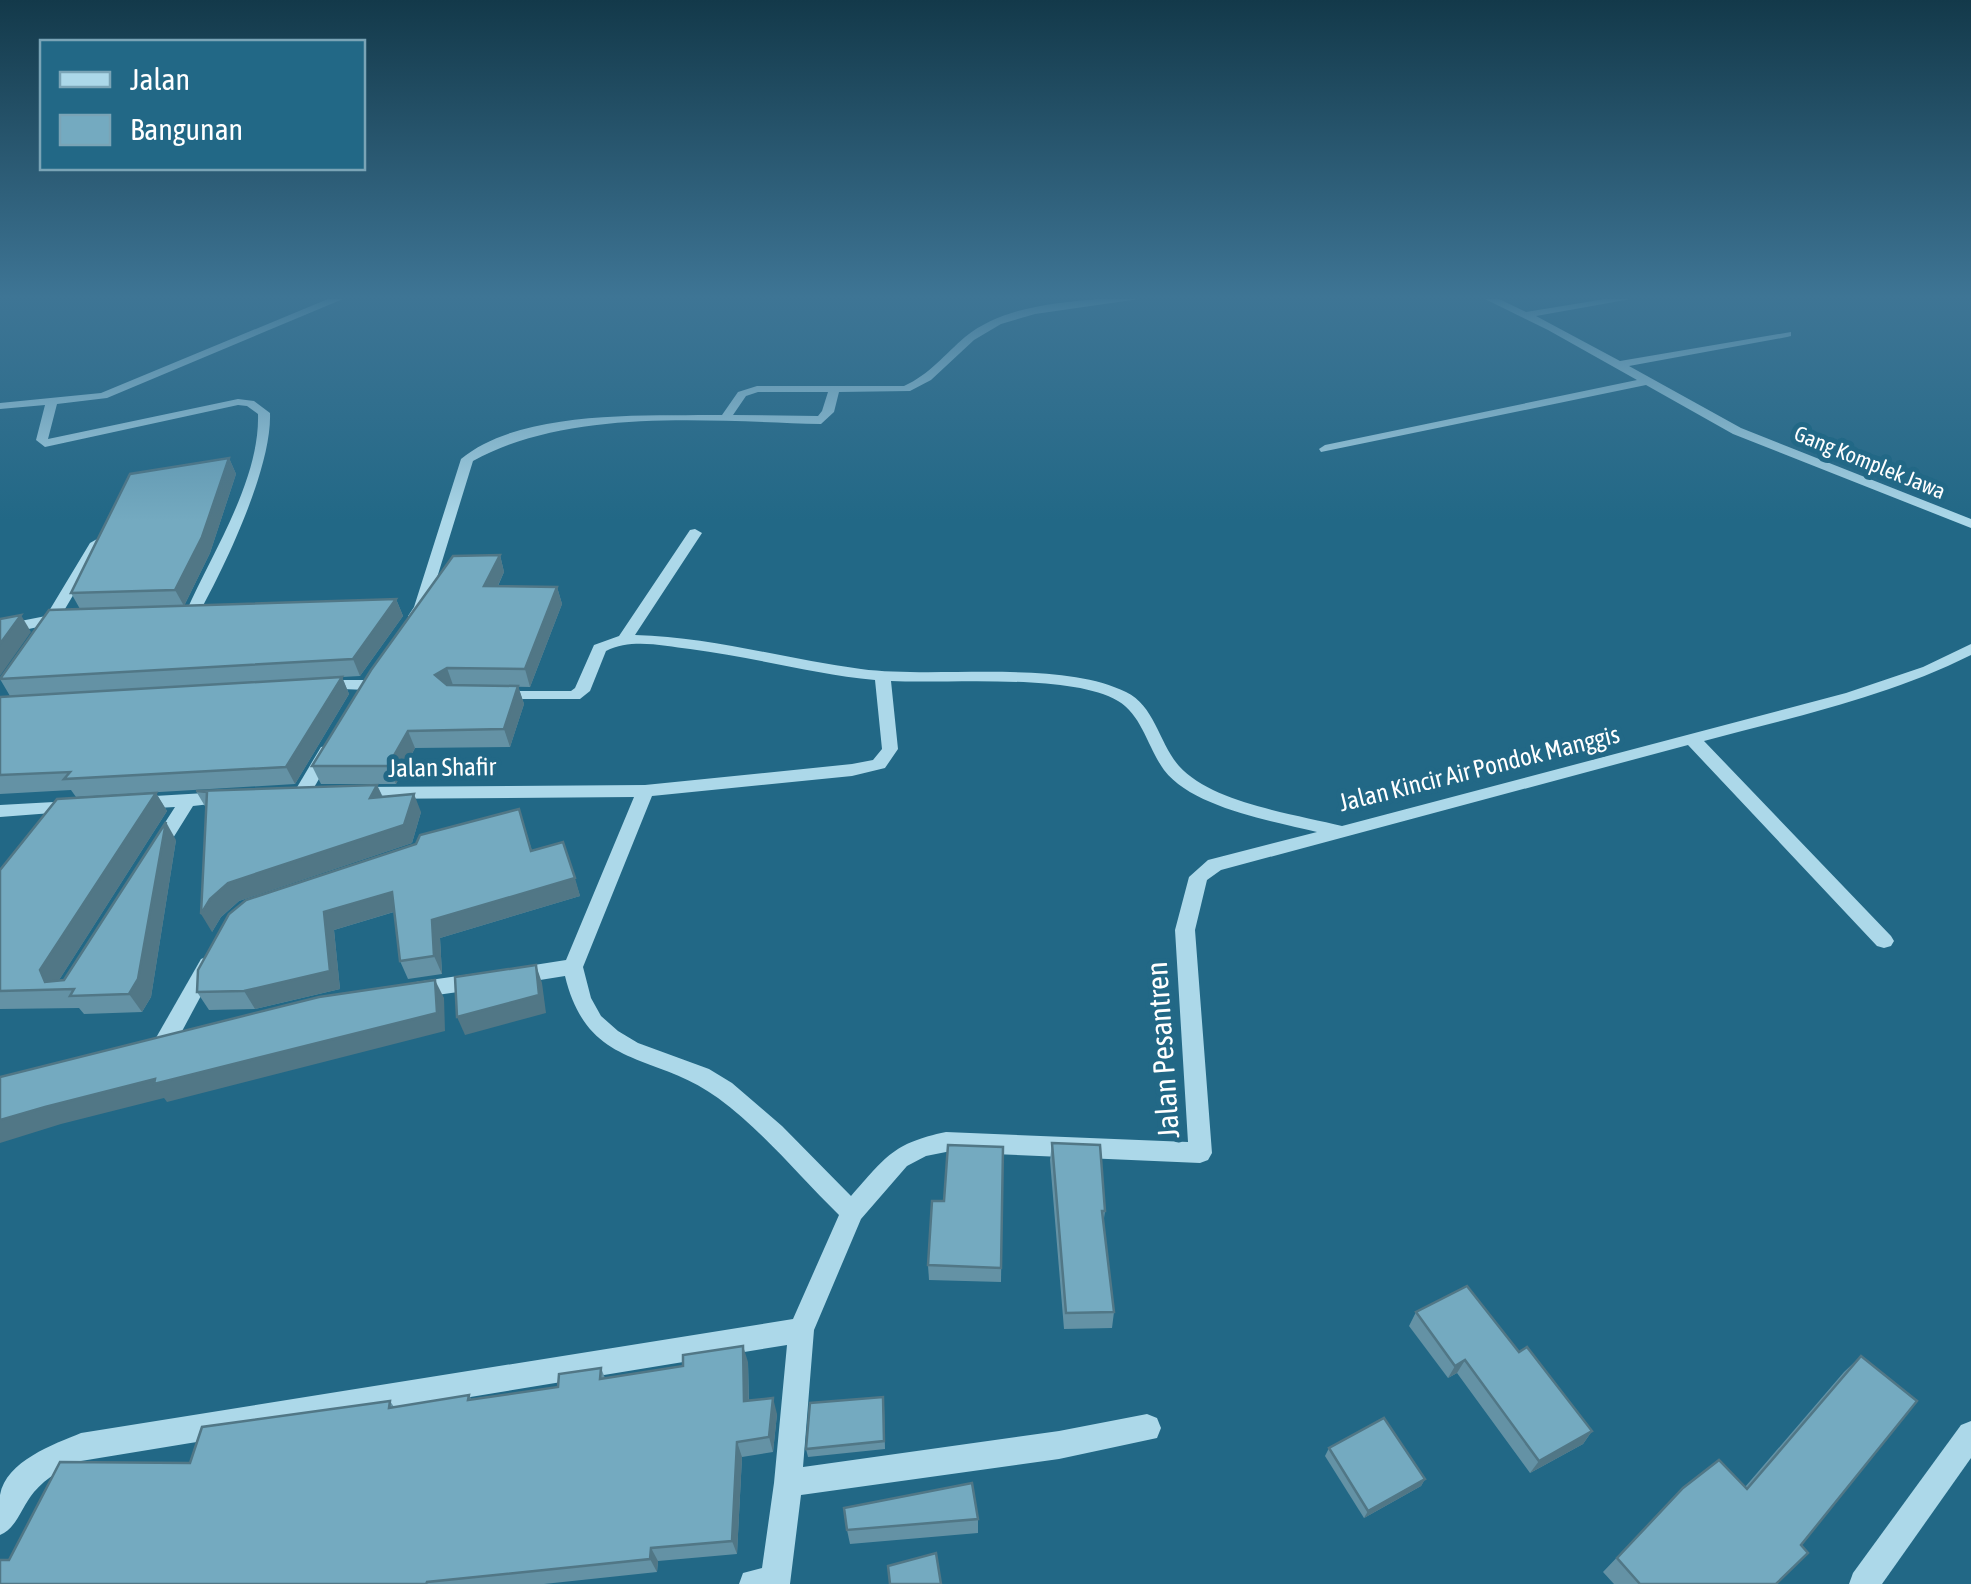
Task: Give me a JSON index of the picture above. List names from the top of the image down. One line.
{"streets":{"street":["Gang Komplek Jawa","Jalan Shafir","Jalan Kincir Air Pondok Manggis","Jalan Pesantren"]},"crossings":[["Jalan Kincir Air Pondok Manggis","Jalan Pesantren"]],"legend":["Jalan","Bangunan"]}
